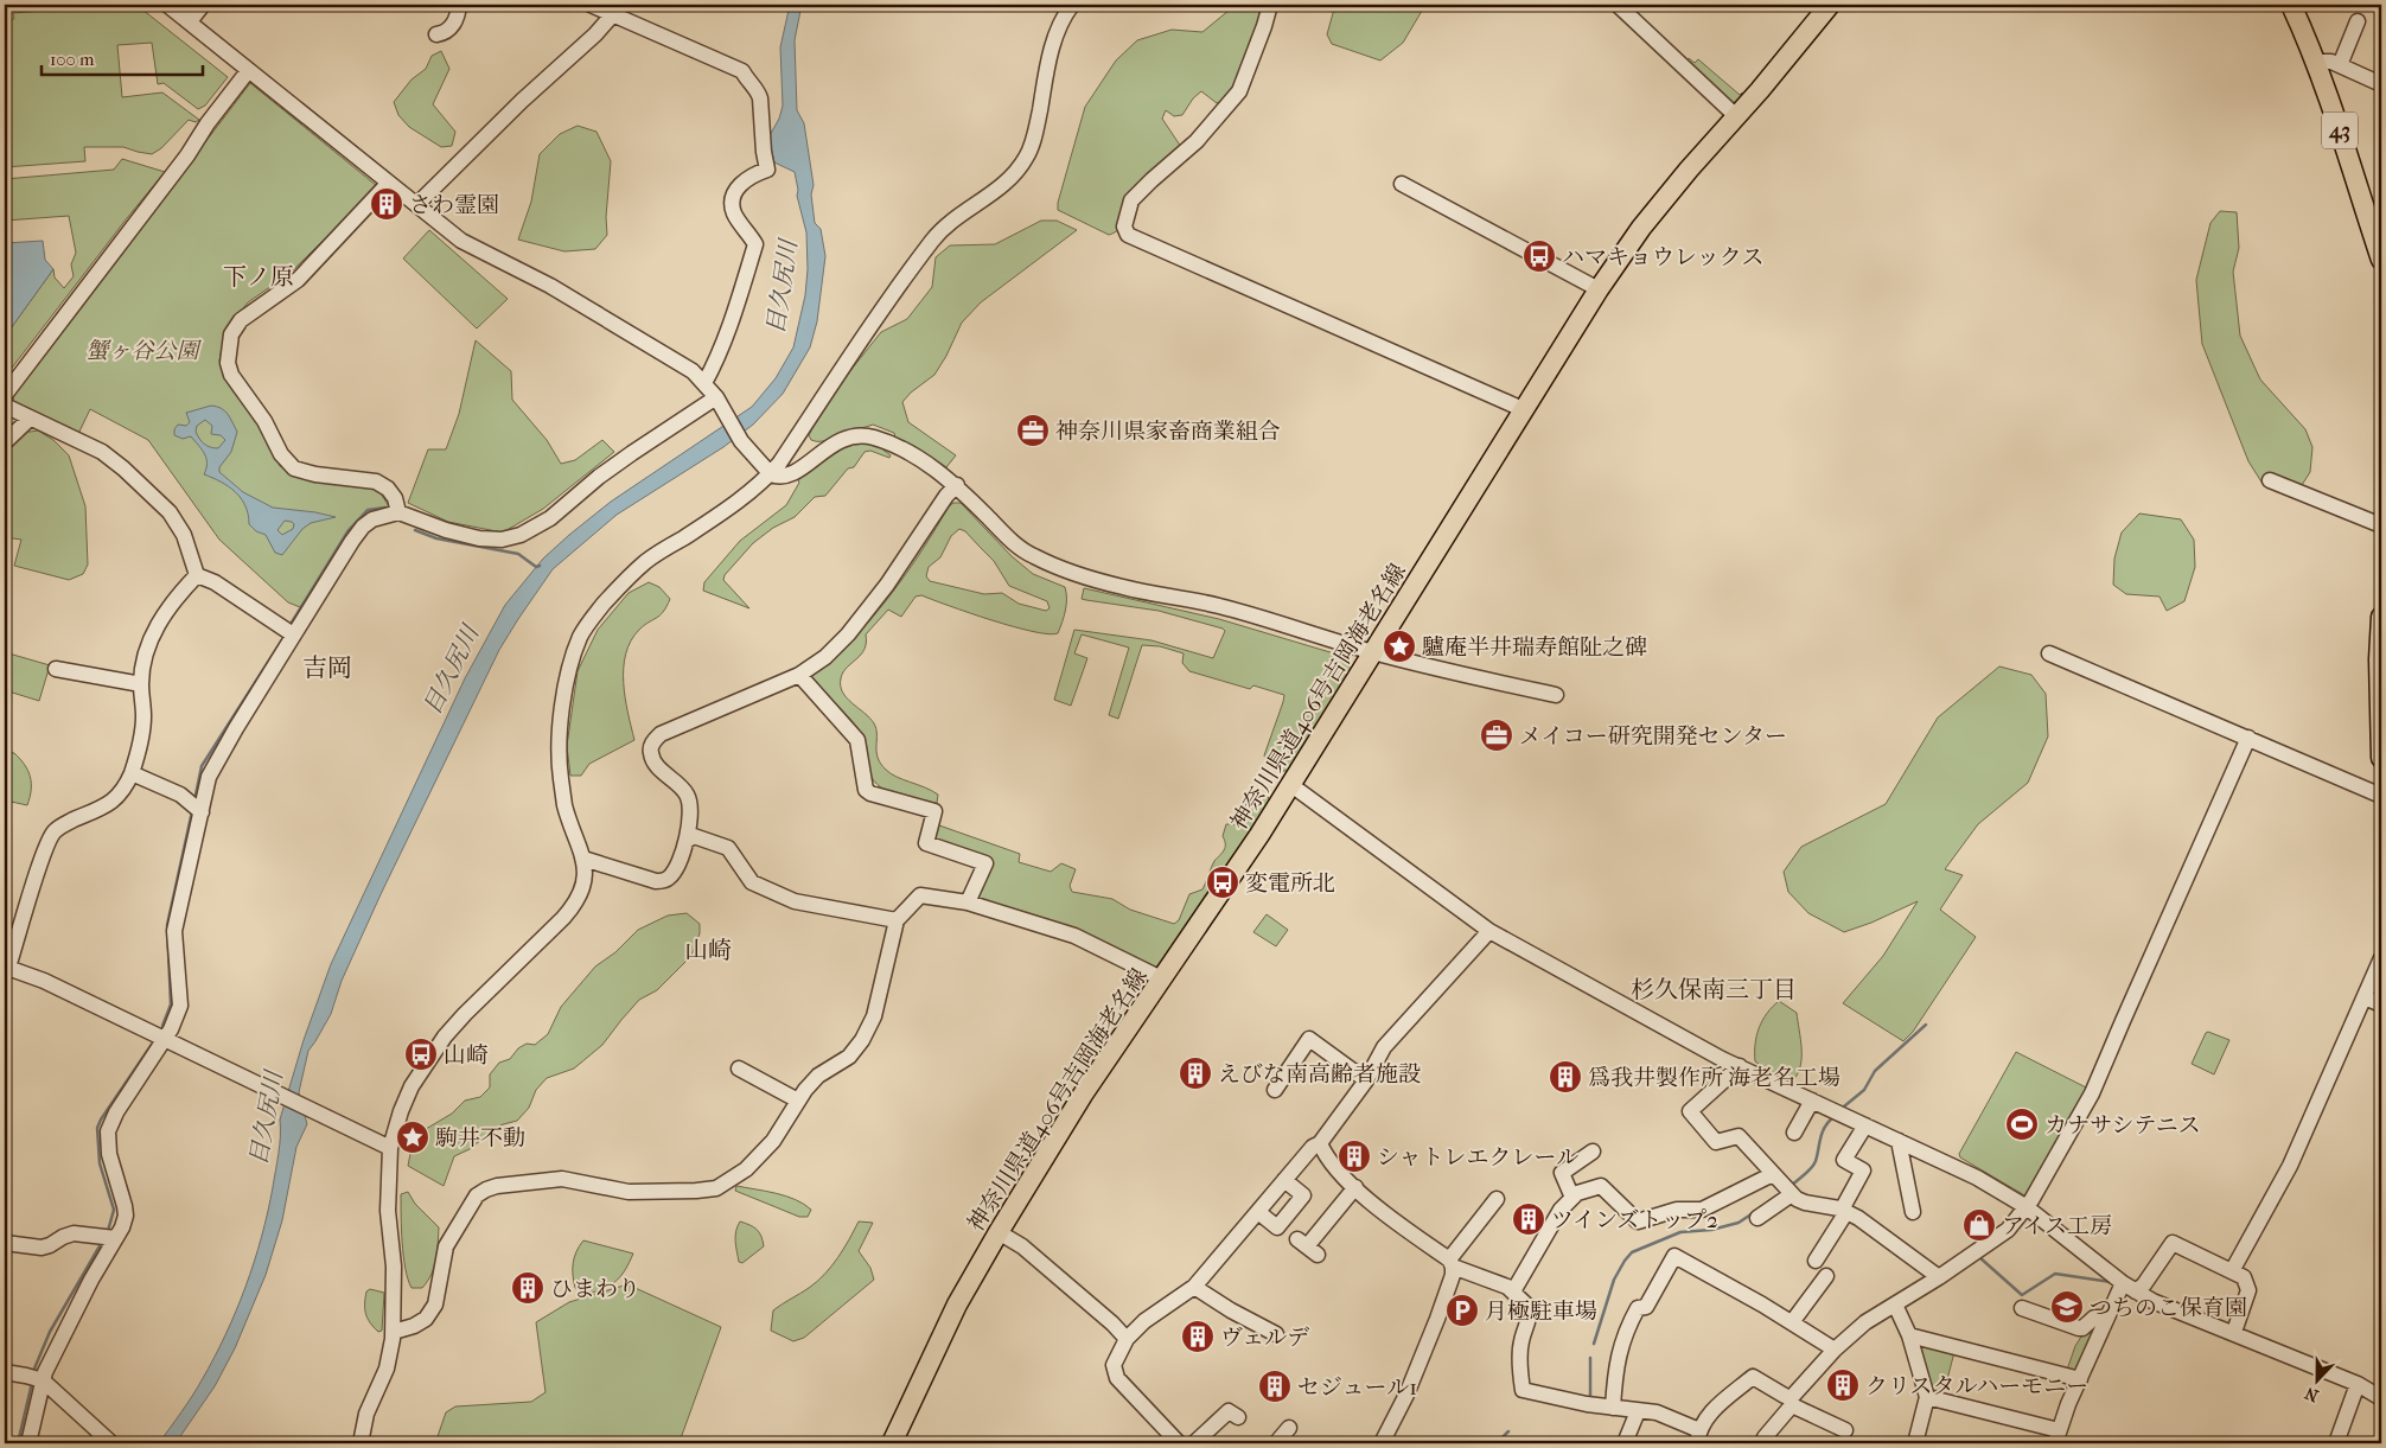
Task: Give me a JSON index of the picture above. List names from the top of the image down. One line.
{"streets":{"main road":["43","神奈川県道406号吉岡海老名線"]},"districts":["下ノ原","吉岡","山崎","杉久保南三丁目"],"water":["目久尻川"],"parks":["蟹ヶ谷公園"],"places":{"building":["さわ霊園","えびな南高齢者施設","爲我井製作所 海老名工場","シャトレエクレール","ツインズトップ2","ひまわり","ヴェルデ","クリスタルハーモニー","セジュール1"],"bus stop":["ハマキョウレックス","変電所北","山崎"],"office":["神奈川県家畜商業組合","メイコー研究開発センター"],"place":["驢庵半井瑞寿館阯之碑","駒井不動"],"sports":["カナサシテニス"],"shop":["アイス工房"],"school or university":["つちのこ保育園"],"parking":["月極駐車場"]},"scale_bar":"100 m","north":"bottom"}
